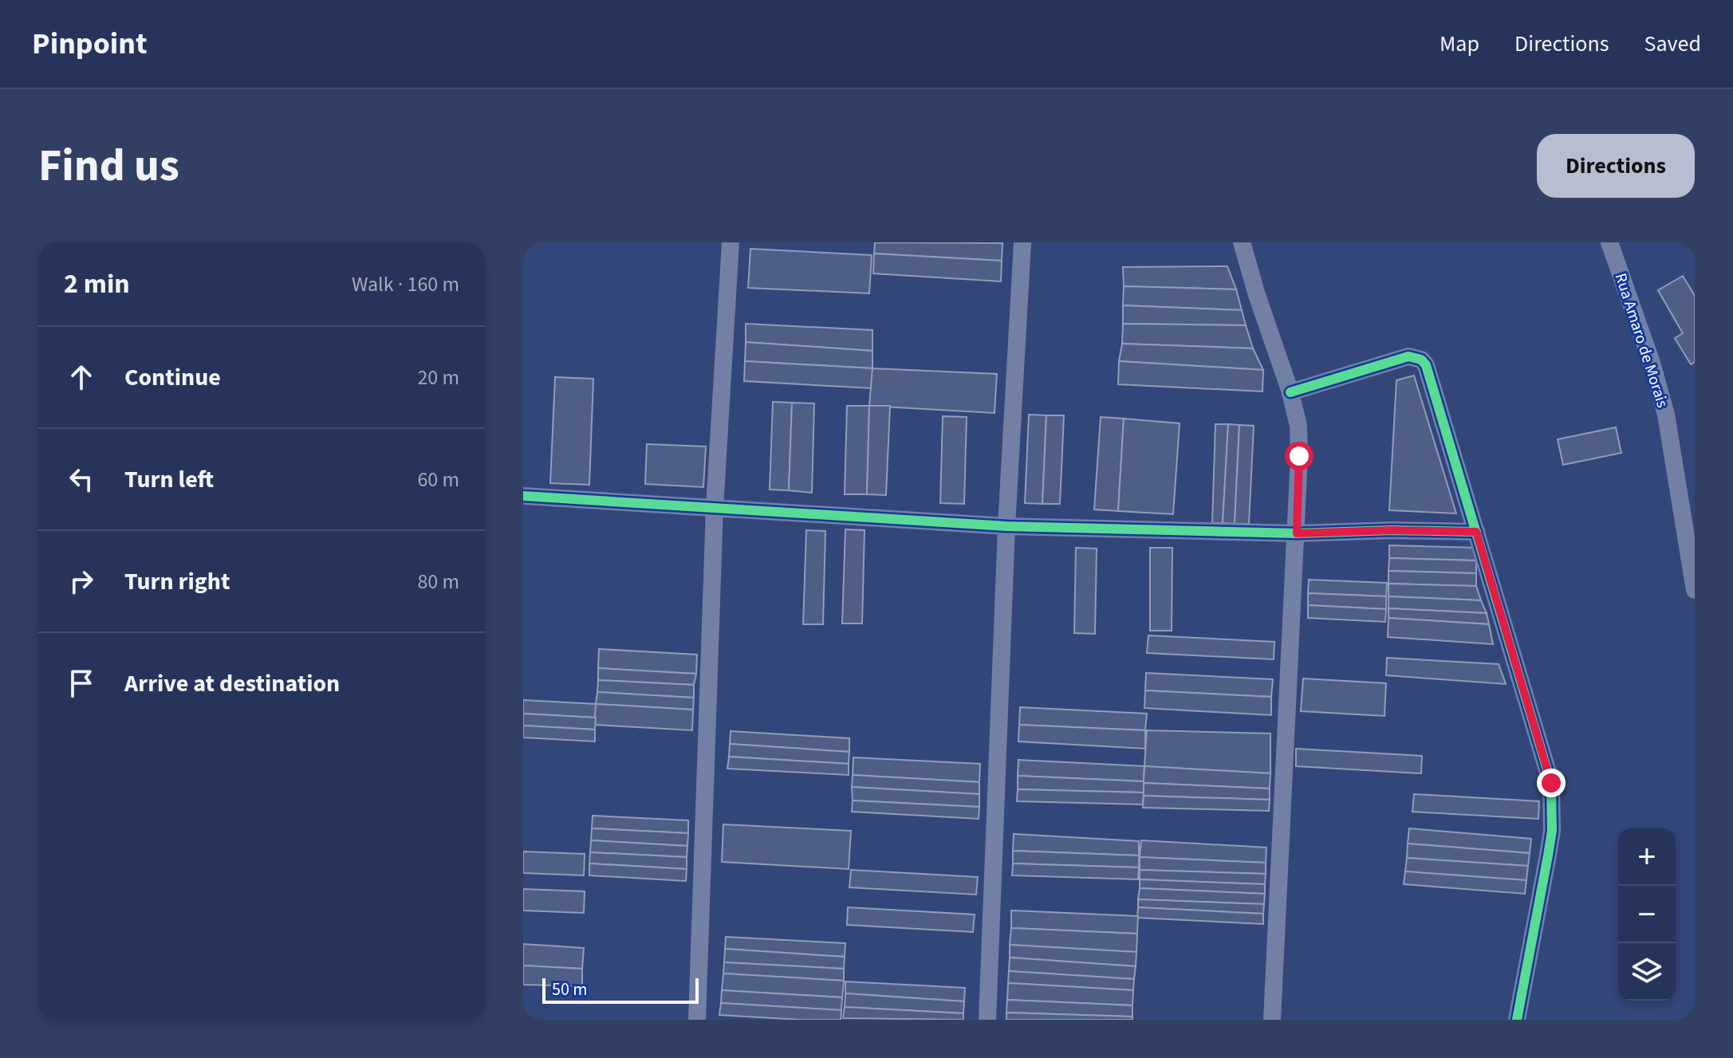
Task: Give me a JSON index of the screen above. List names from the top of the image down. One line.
{"streets":{"street":["Rua Amaro de Morais"]},"scale_bar":"50 m","page":{"header":"Pinpoint","nav":["Map","Directions","Saved"],"buttons":"Directions","title":"Find us","heading":["2 min","Walk · 160 m"],"list":[["Continue","20 m"],["Turn left","60 m"],["Turn right","80 m"],"Arrive at destination"],"map_buttons":["+","−"],"scale":"50 m"}}
